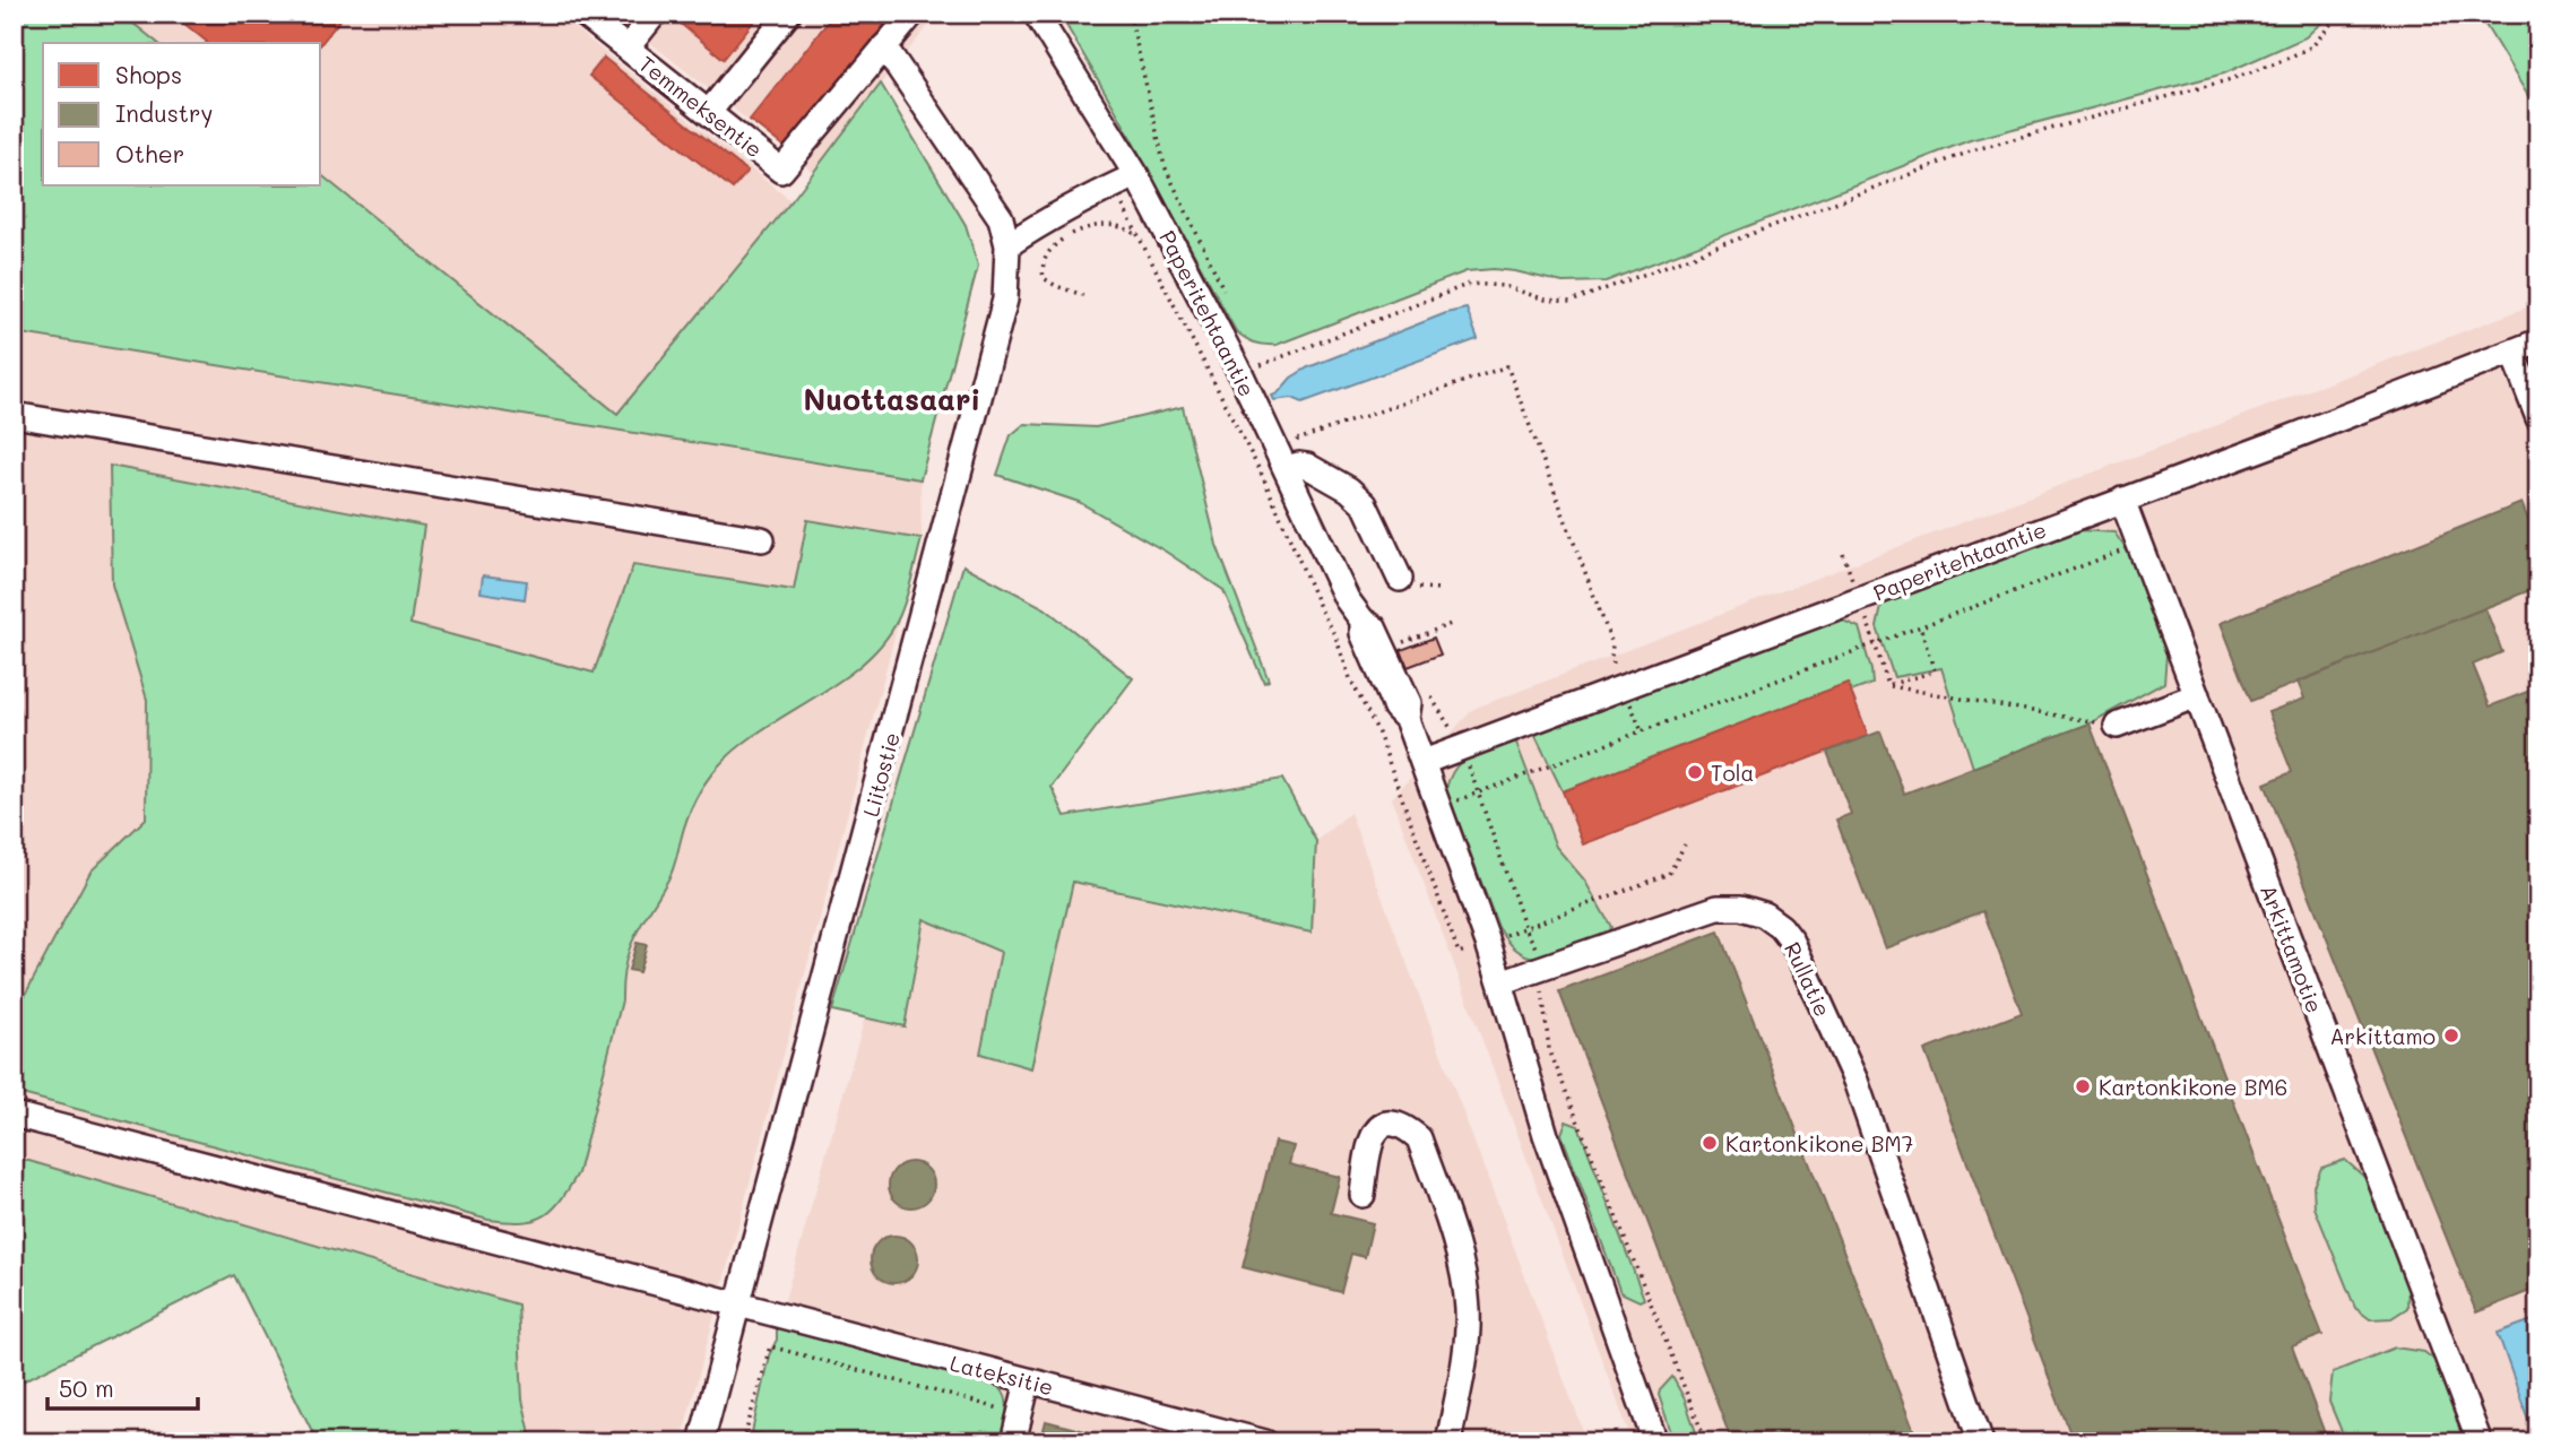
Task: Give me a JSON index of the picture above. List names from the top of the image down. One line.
{"streets":{"street":["Temmeksentie","Paperitehtaantie","Liitostie","Arkittamotie","Rullatie","Lateksitie"]},"crossings":[["Paperitehtaantie","Arkittamotie"],["Liitostie","Lateksitie"]],"districts":["Nuottasaari"],"places":["Tola","Arkittamo","Kartonkikone BM6","Kartonkikone BM7"],"legend":["Shops","Industry","Other"],"scale_bar":"50 m"}
